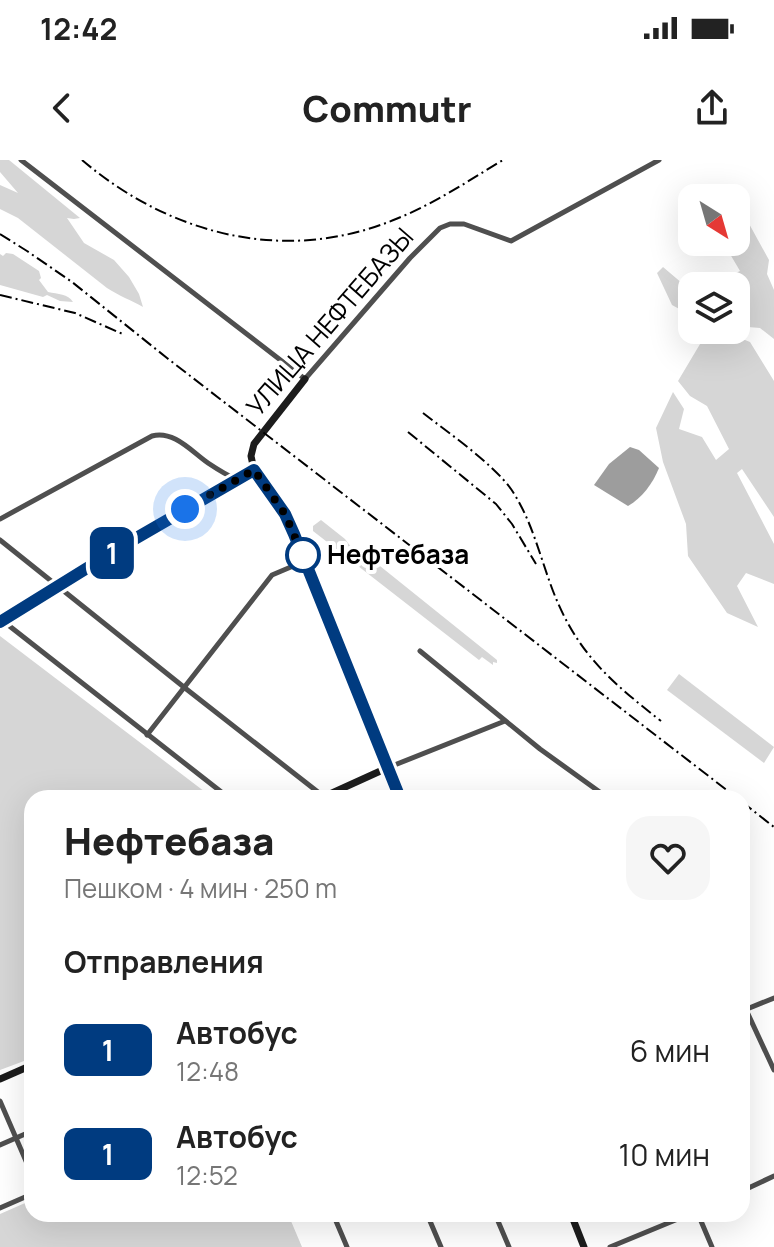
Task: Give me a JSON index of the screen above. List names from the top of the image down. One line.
{"streets":{"main road":["УЛИЦА НЕФТЕБАЗЫ"]},"places":["Нефтебаза"],"lines":["bus line 1"],"north":"bottom right","page":{"status":"12:42","header":"Commutr","on_map":"1","heading":[["Нефтебаза","Пешком · 4 мин · 250 m"],"Отправления"],"list":[{"mark":"1","name":"Автобус","note":"12:48","value":"6 мин"},{"mark":"1","name":"Автобус","note":"12:52","value":"10 мин"}]}}
